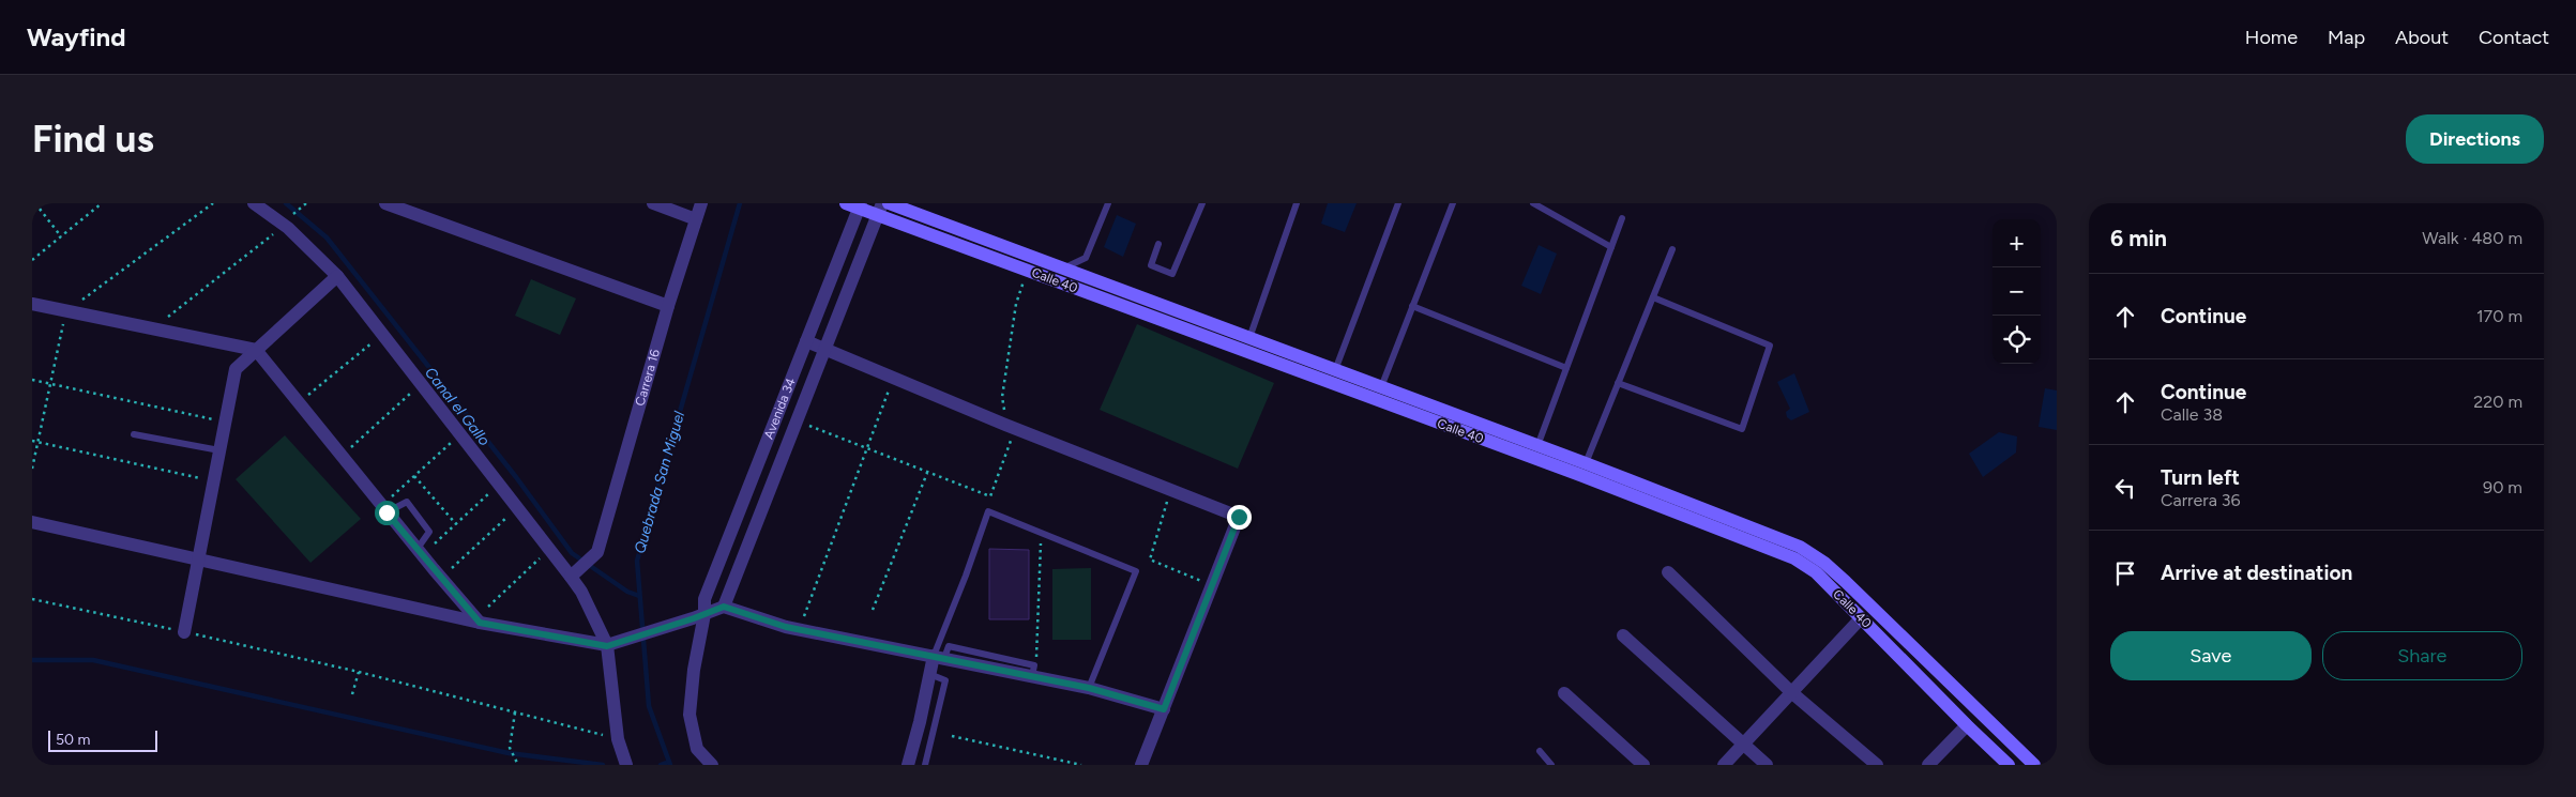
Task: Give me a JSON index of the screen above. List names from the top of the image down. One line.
{"streets":{"main road":["Calle 40"],"street":["Carrera 16","Avenida 34"]},"crossings":[["Calle 40","Avenida 34"]],"water":["Canal el Gallo","Quebrada San Miguel"],"scale_bar":"50 m","page":{"header":"Wayfind","nav":["Home","Map","About","Contact"],"buttons":["Directions",["Save","Share"]],"title":"Find us","heading":["6 min","Walk · 480 m"],"map_buttons":["+","−"],"list":[["Continue","170 m"],["Continue","Calle 38","220 m"],["Turn left","Carrera 36","90 m"],"Arrive at destination"],"scale":"50 m"}}
